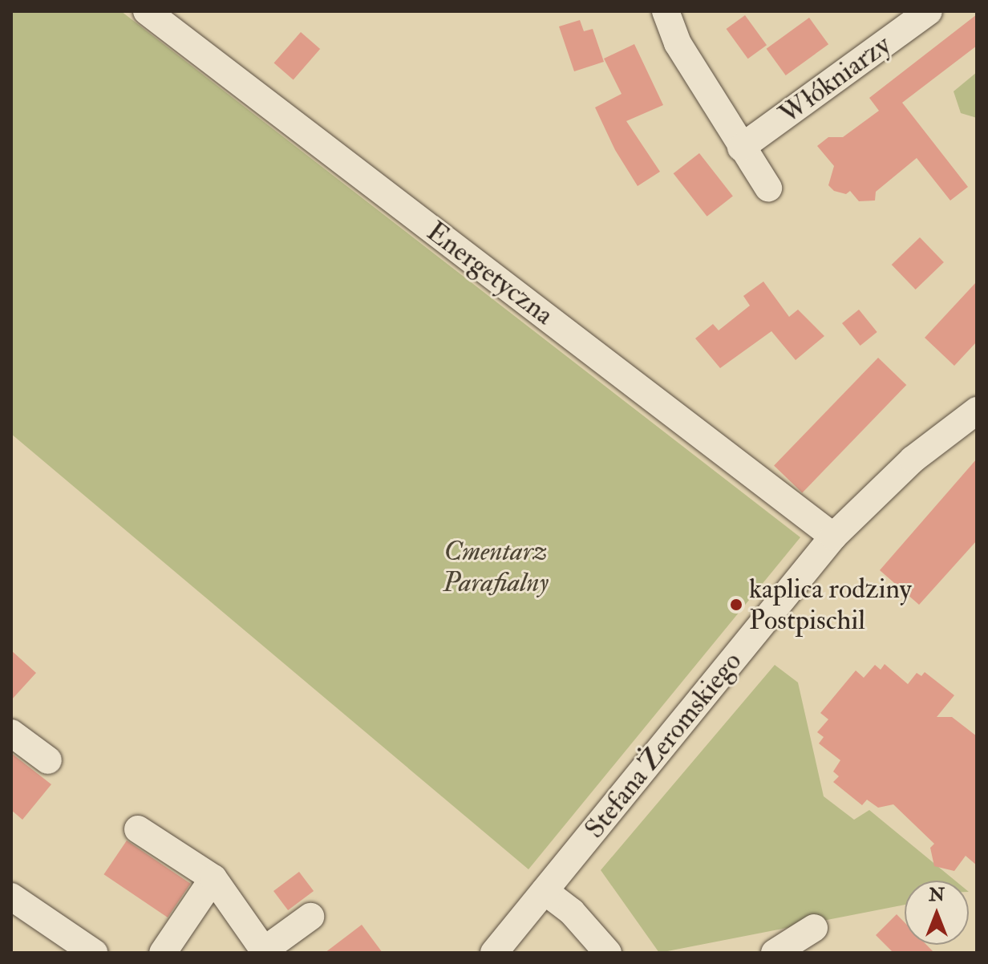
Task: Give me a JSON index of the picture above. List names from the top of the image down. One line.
{"streets":{"street":["Włókniarzy","Energetyczna","Stefana Żeromskiego"]},"crossings":[["Energetyczna","Stefana Żeromskiego"]],"parks":["Cmentarz Parafialny"],"places":["kaplica rodziny Postpischil"],"north":"top"}
